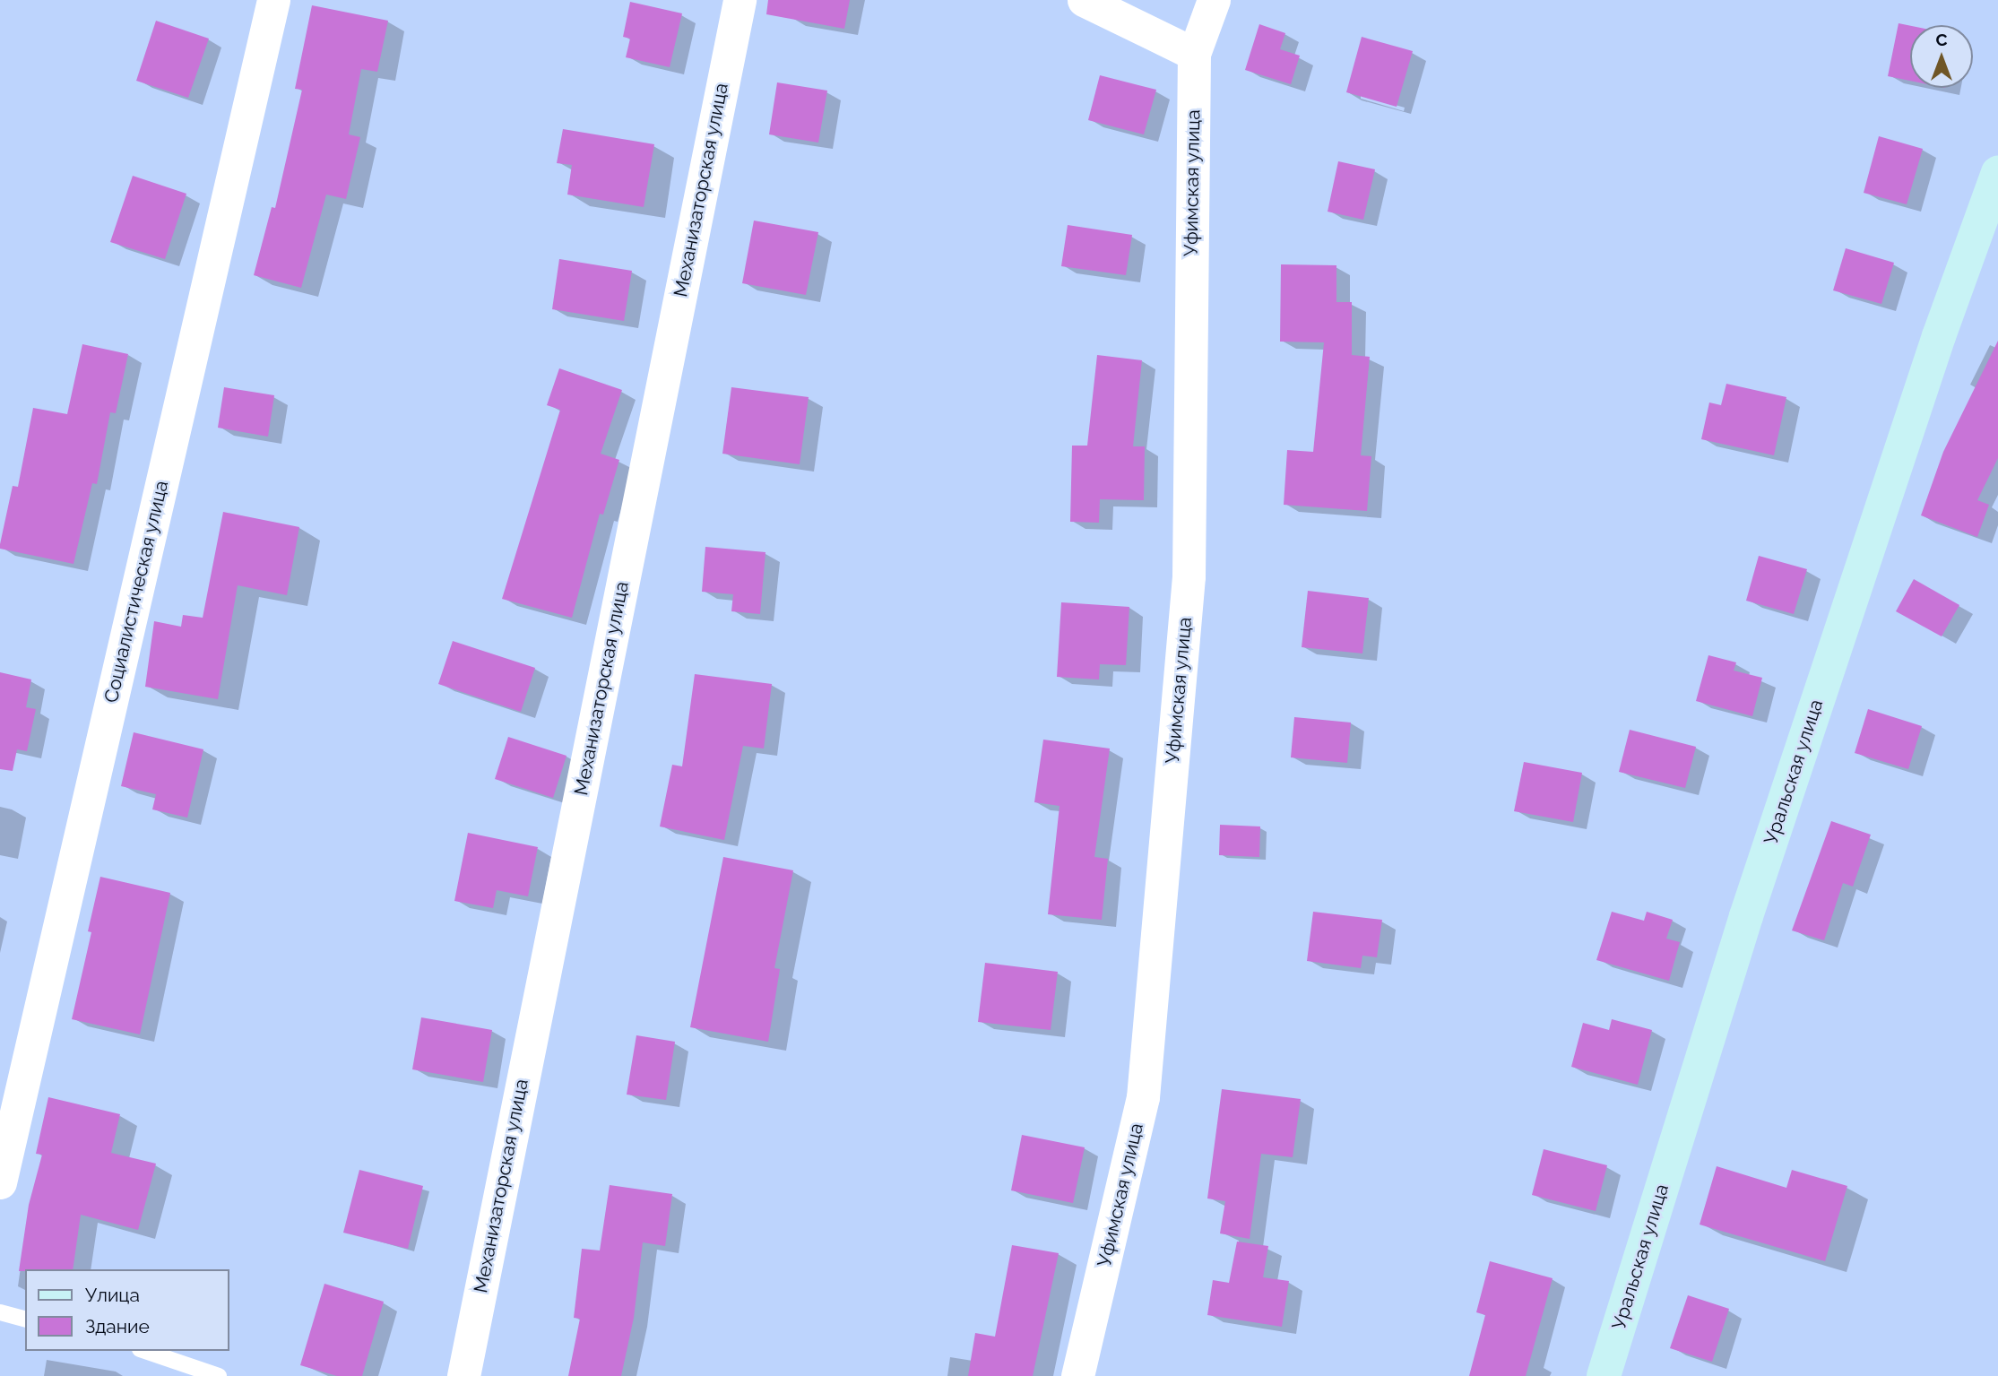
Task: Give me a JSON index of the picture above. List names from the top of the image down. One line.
{"streets":{"main road":["Уральская улица"],"street":["Уфимская улица","Механизаторская улица","Социалистическая улица"]},"legend":["Улица","Здание"],"north":"top"}
